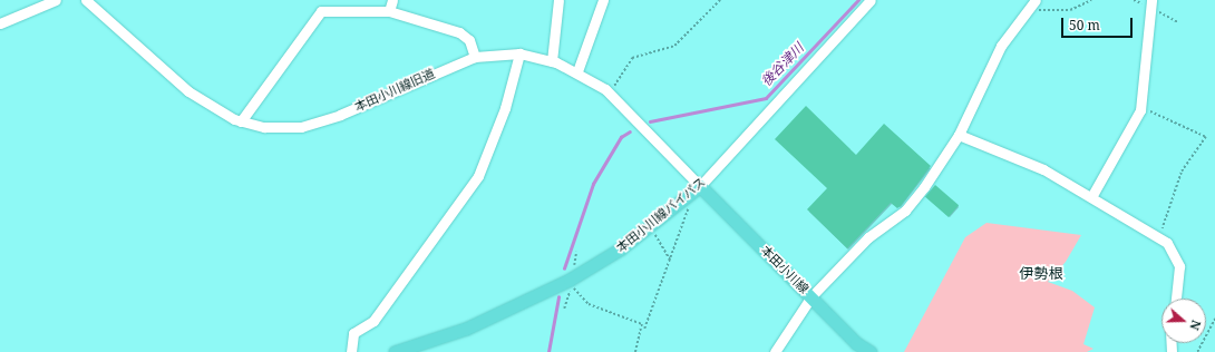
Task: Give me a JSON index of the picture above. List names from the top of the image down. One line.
{"streets":{"main road":["本田小川線バイパス","本田小川線"],"street":["本田小川線旧道"]},"crossings":[["本田小川線旧道","本田小川線バイパス"],["本田小川線旧道","本田小川線"],["本田小川線バイパス","本田小川線"]],"districts":["伊勢根"],"water":["後谷津川"],"scale_bar":"50 m","north":"right"}
